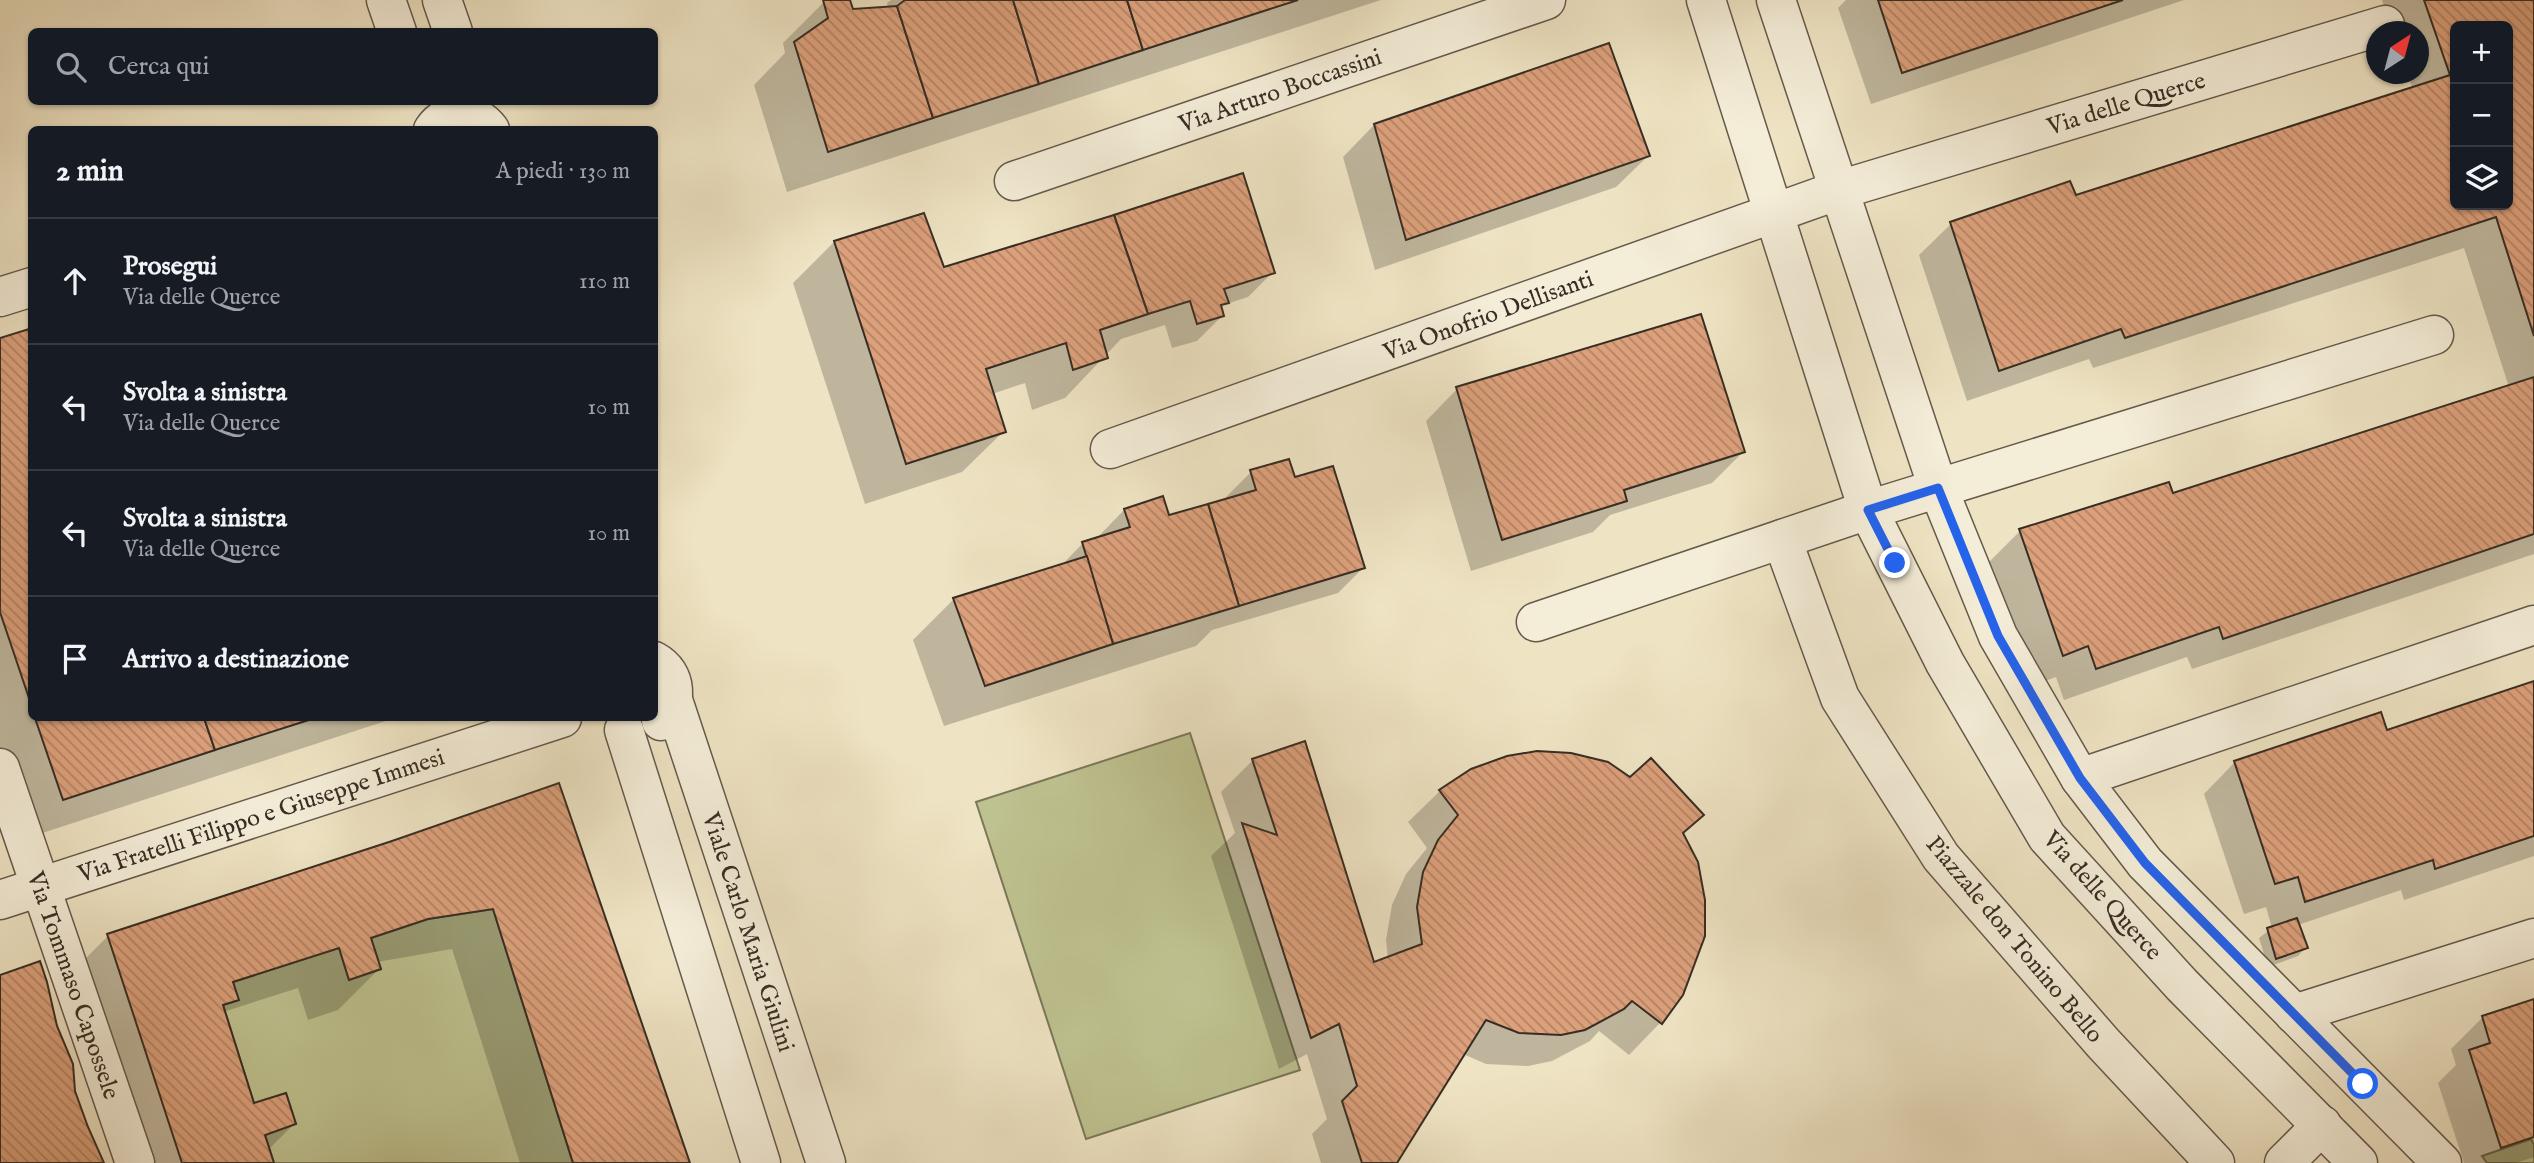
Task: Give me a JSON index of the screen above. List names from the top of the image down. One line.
{"streets":{"street":["Via Arturo Boccassini","Via delle Querce","Via Onofrio Dellisanti","Via Fratelli Filippo e Giuseppe Immesi","Viale Carlo Maria Giulini","Piazzale don Tonino Bello","Via Tommaso Capossele"]},"crossings":[["Via delle Querce","Via Onofrio Dellisanti"],["Via Fratelli Filippo e Giuseppe Immesi","Via Tommaso Capossele"]],"north":"top right","page":{"map_buttons":["+","−"],"search":"Cerca qui","heading":["2 min","A piedi · 130 m"],"list":[["Prosegui","Via delle Querce","110 m"],["Svolta a sinistra","Via delle Querce","10 m"],["Svolta a sinistra","Via delle Querce","10 m"],"Arrivo a destinazione"]}}
